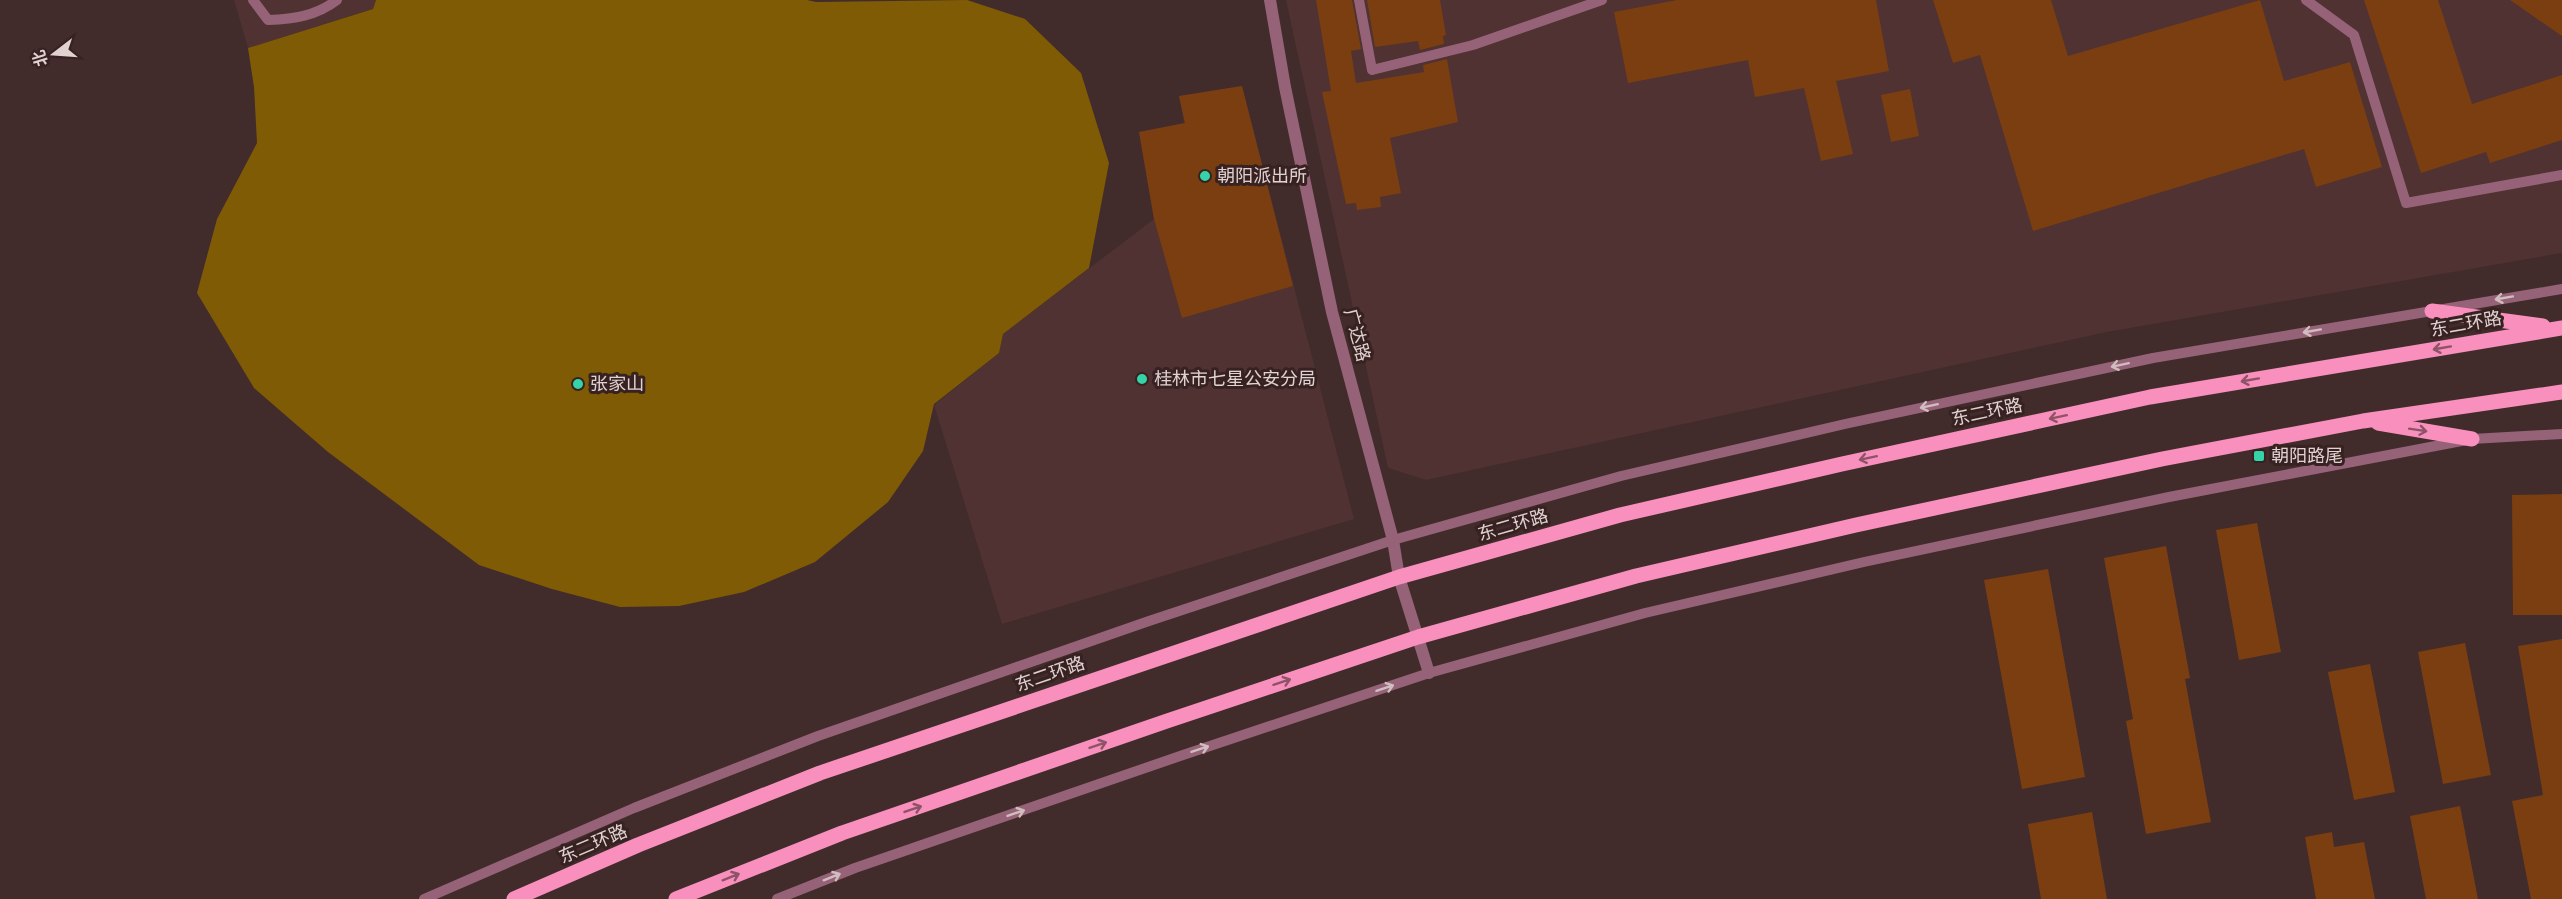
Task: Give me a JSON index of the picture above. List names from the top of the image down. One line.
{"streets":{"main road":["东二环路"],"street":["广达路"]},"crossings":[["东二环路","广达路"]],"places":{"other":["朝阳派出所","桂林市七星公安分局","张家山"],"transit":["朝阳路尾"]},"north":"left"}
